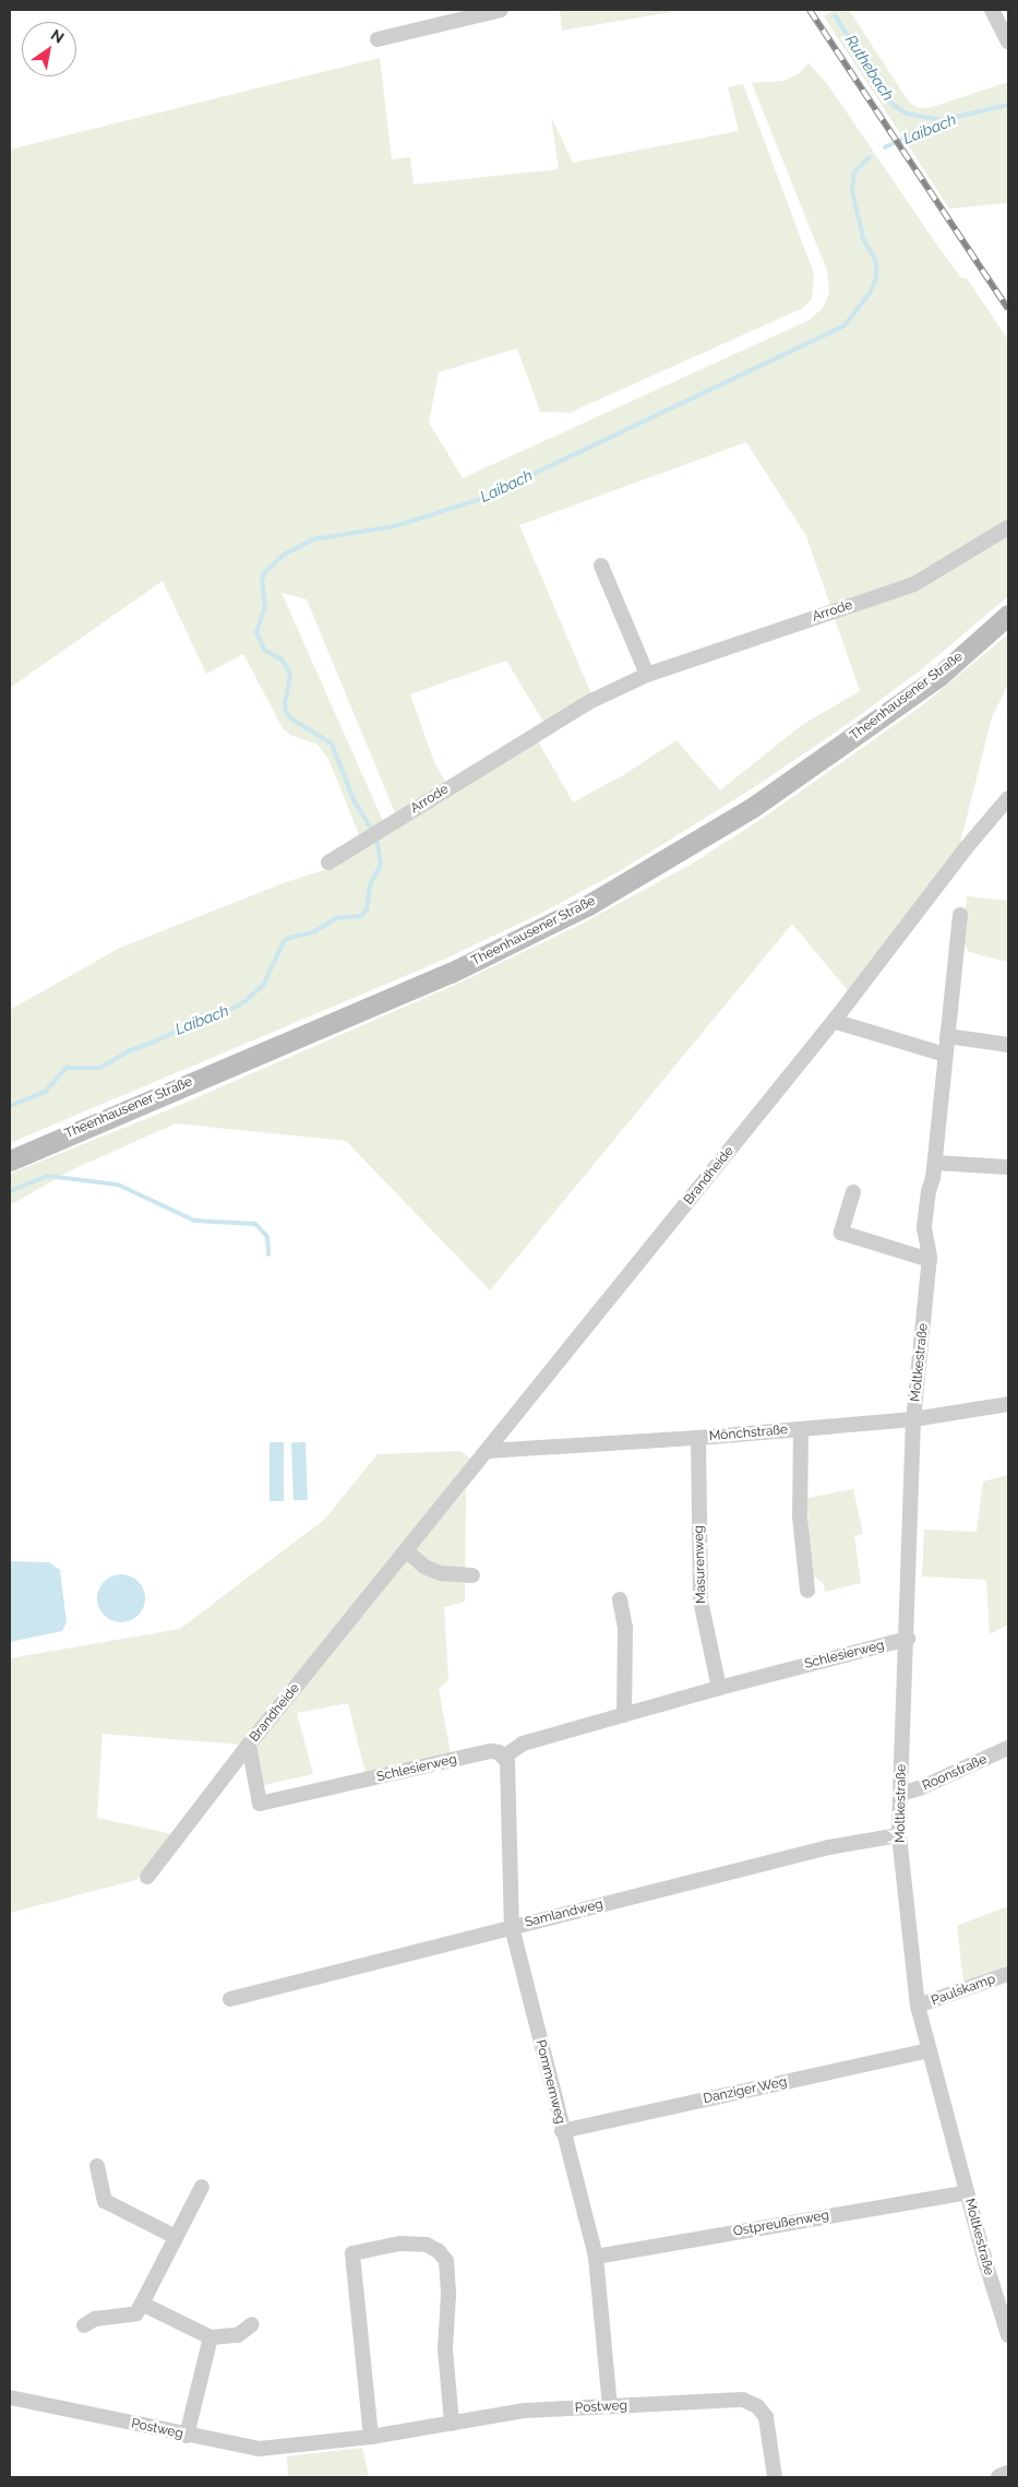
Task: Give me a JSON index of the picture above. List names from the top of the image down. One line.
{"streets":{"main road":["Theenhausener Straße"],"street":["Arrode","Brandheide","Moltkestraße","Mönchstraße","Masurenweg","Schlesierweg","Roonstraße","Samlandweg","Paulskamp","Pommernweg","Danziger Weg","Ostpreußenweg","Postweg"]},"crossings":[["Brandheide","Mönchstraße"],["Brandheide","Schlesierweg"],["Moltkestraße","Mönchstraße"],["Moltkestraße","Schlesierweg"],["Moltkestraße","Roonstraße"],["Moltkestraße","Samlandweg"],["Moltkestraße","Paulskamp"],["Moltkestraße","Danziger Weg"],["Moltkestraße","Ostpreußenweg"],["Mönchstraße","Masurenweg"],["Masurenweg","Schlesierweg"],["Schlesierweg","Pommernweg"],["Samlandweg","Pommernweg"],["Pommernweg","Danziger Weg"],["Pommernweg","Ostpreußenweg"],["Pommernweg","Postweg"]],"water":["Ruthebach","Laibach"],"north":"top right"}
